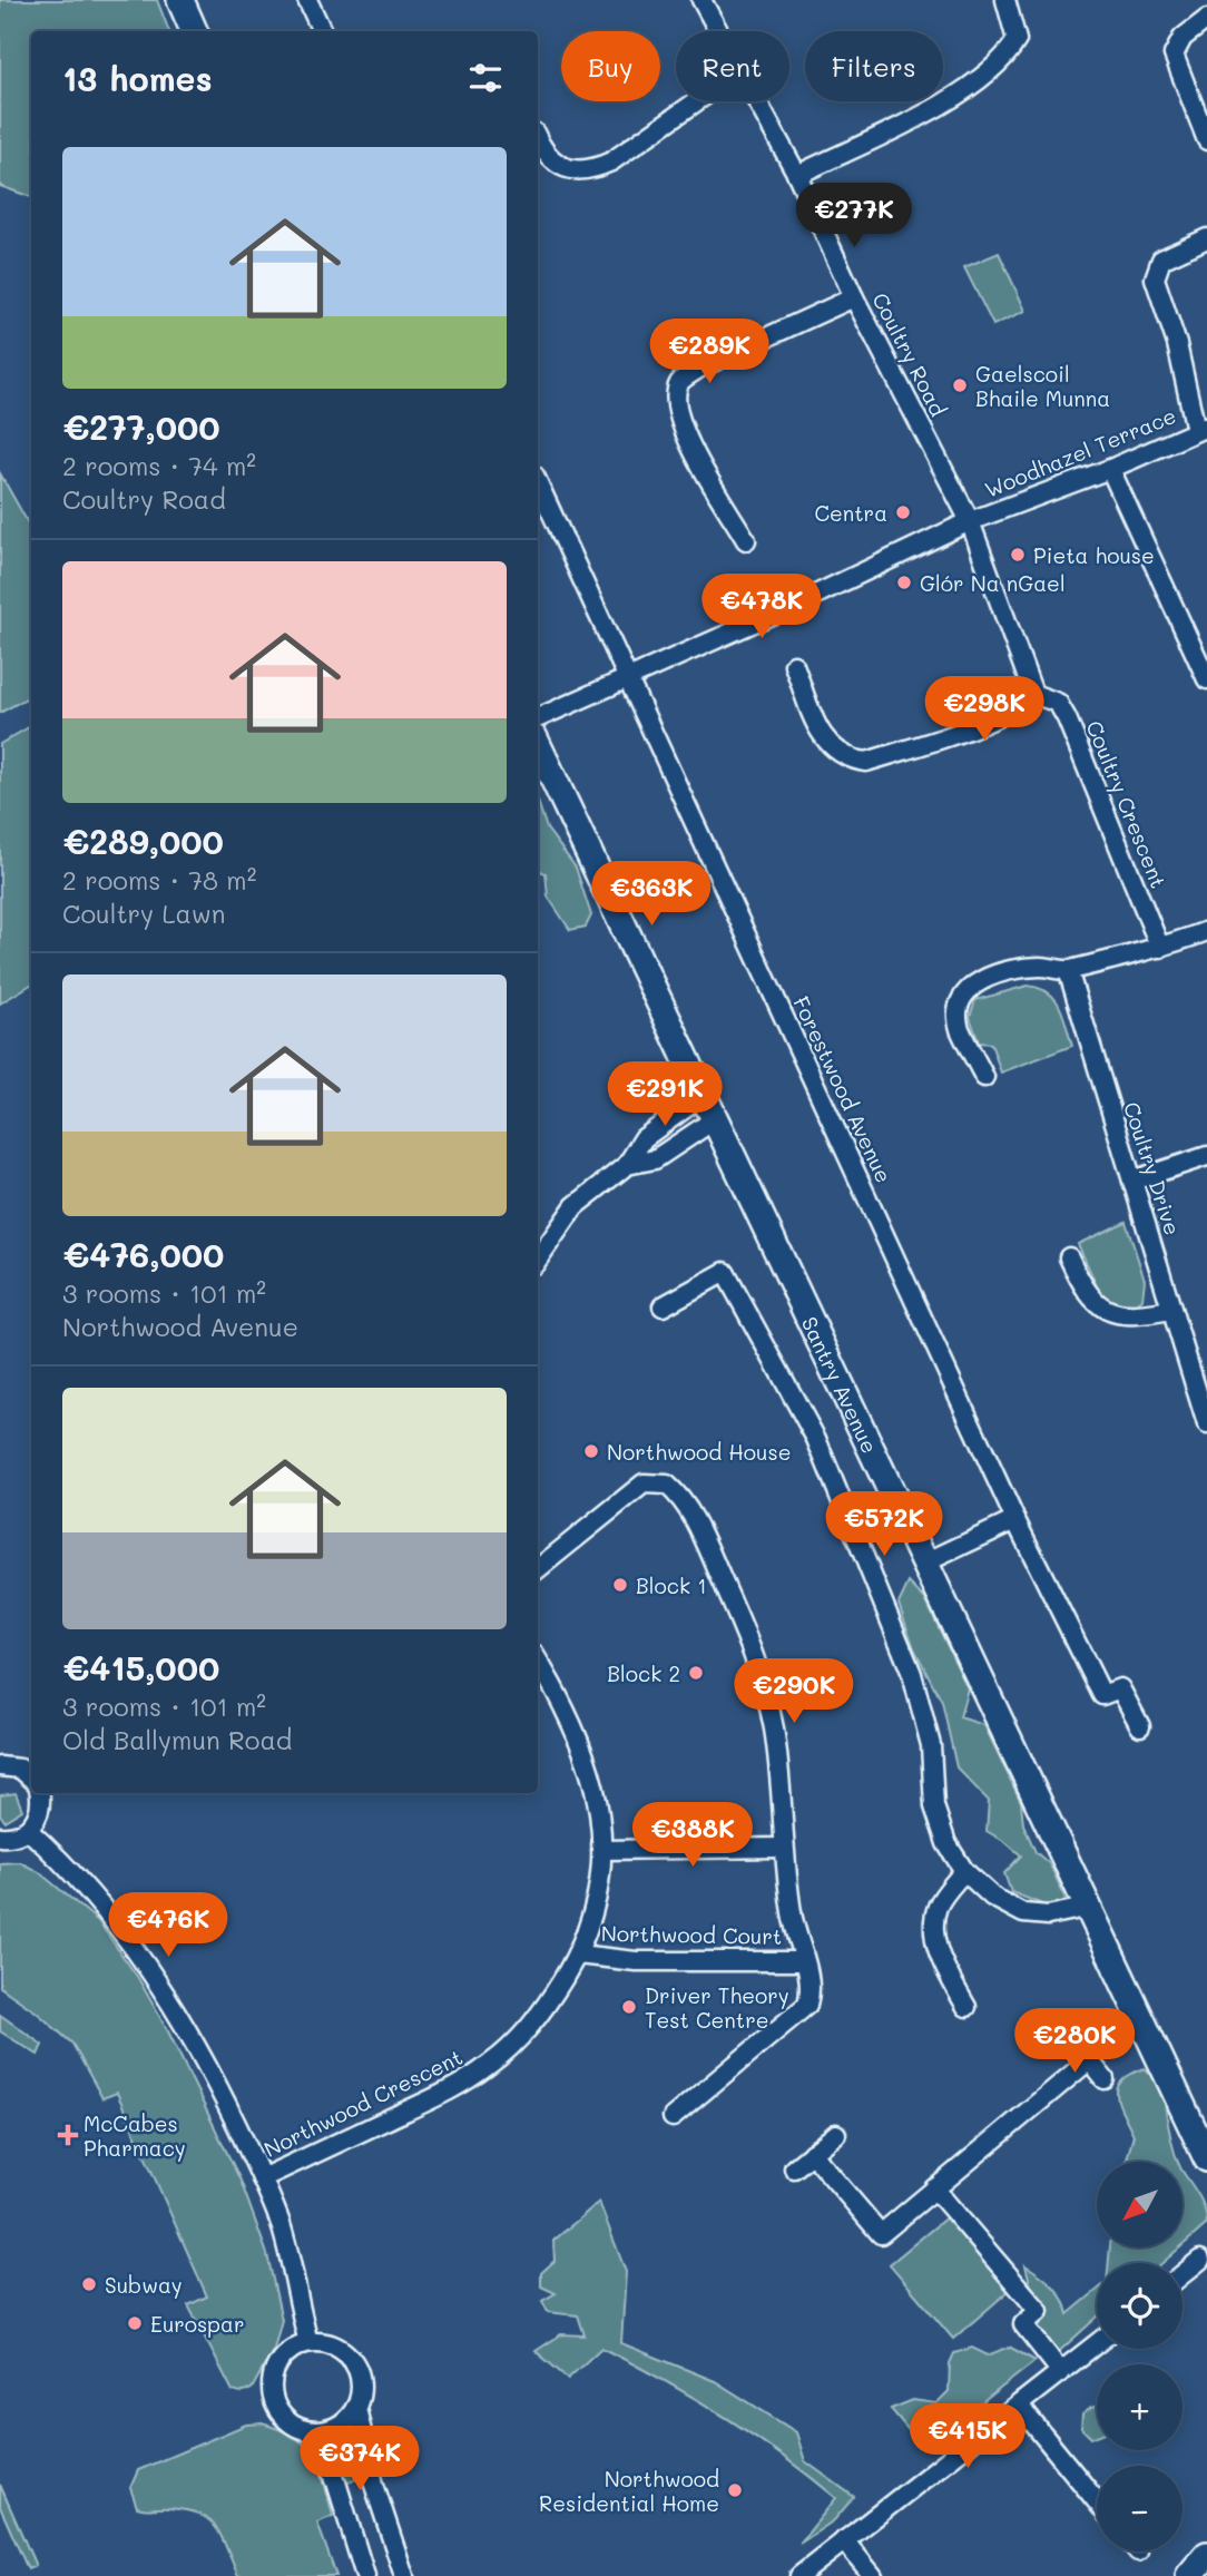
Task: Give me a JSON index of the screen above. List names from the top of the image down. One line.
{"streets":{"main road":["Santry Avenue"],"street":["Coultry Road","Woodhazel Terrace","Coultry Crescent","Forestwood Avenue","Coultry Drive","Northwood Court","Northwood Crescent"]},"crossings":[["Coultry Road","Woodhazel Terrace"],["Woodhazel Terrace","Forestwood Avenue"],["Northwood Court","Northwood Crescent"]],"places":{"other":["Gaelscoil Bhaile Munna","Centra","Pieta house","Glór Na nGael","Northwood House","Block 1","Block 2","Driver Theory Test Centre","Subway","Eurospar","Northwood Residential Home"],"health":["McCabes Pharmacy"]},"north":"bottom left","page":{"chip":["Buy","Rent","Filters"],"heading":"13 homes","list":[{"name":"€277,000","note":"2 rooms · 74 m² · Coultry Road"},{"name":"€289,000","note":"2 rooms · 78 m² · Coultry Lawn"},{"name":"€476,000","note":"3 rooms · 101 m² · Northwood Avenue"},{"name":"€415,000","note":"3 rooms · 101 m² · Old Ballymun Road"}],"price":["€277K","€289K","€478K","€298K","€363K","€291K","€572K","€290K","€388K","€476K","€280K","€415K","€374K"],"map_buttons":["+","−"]}}
